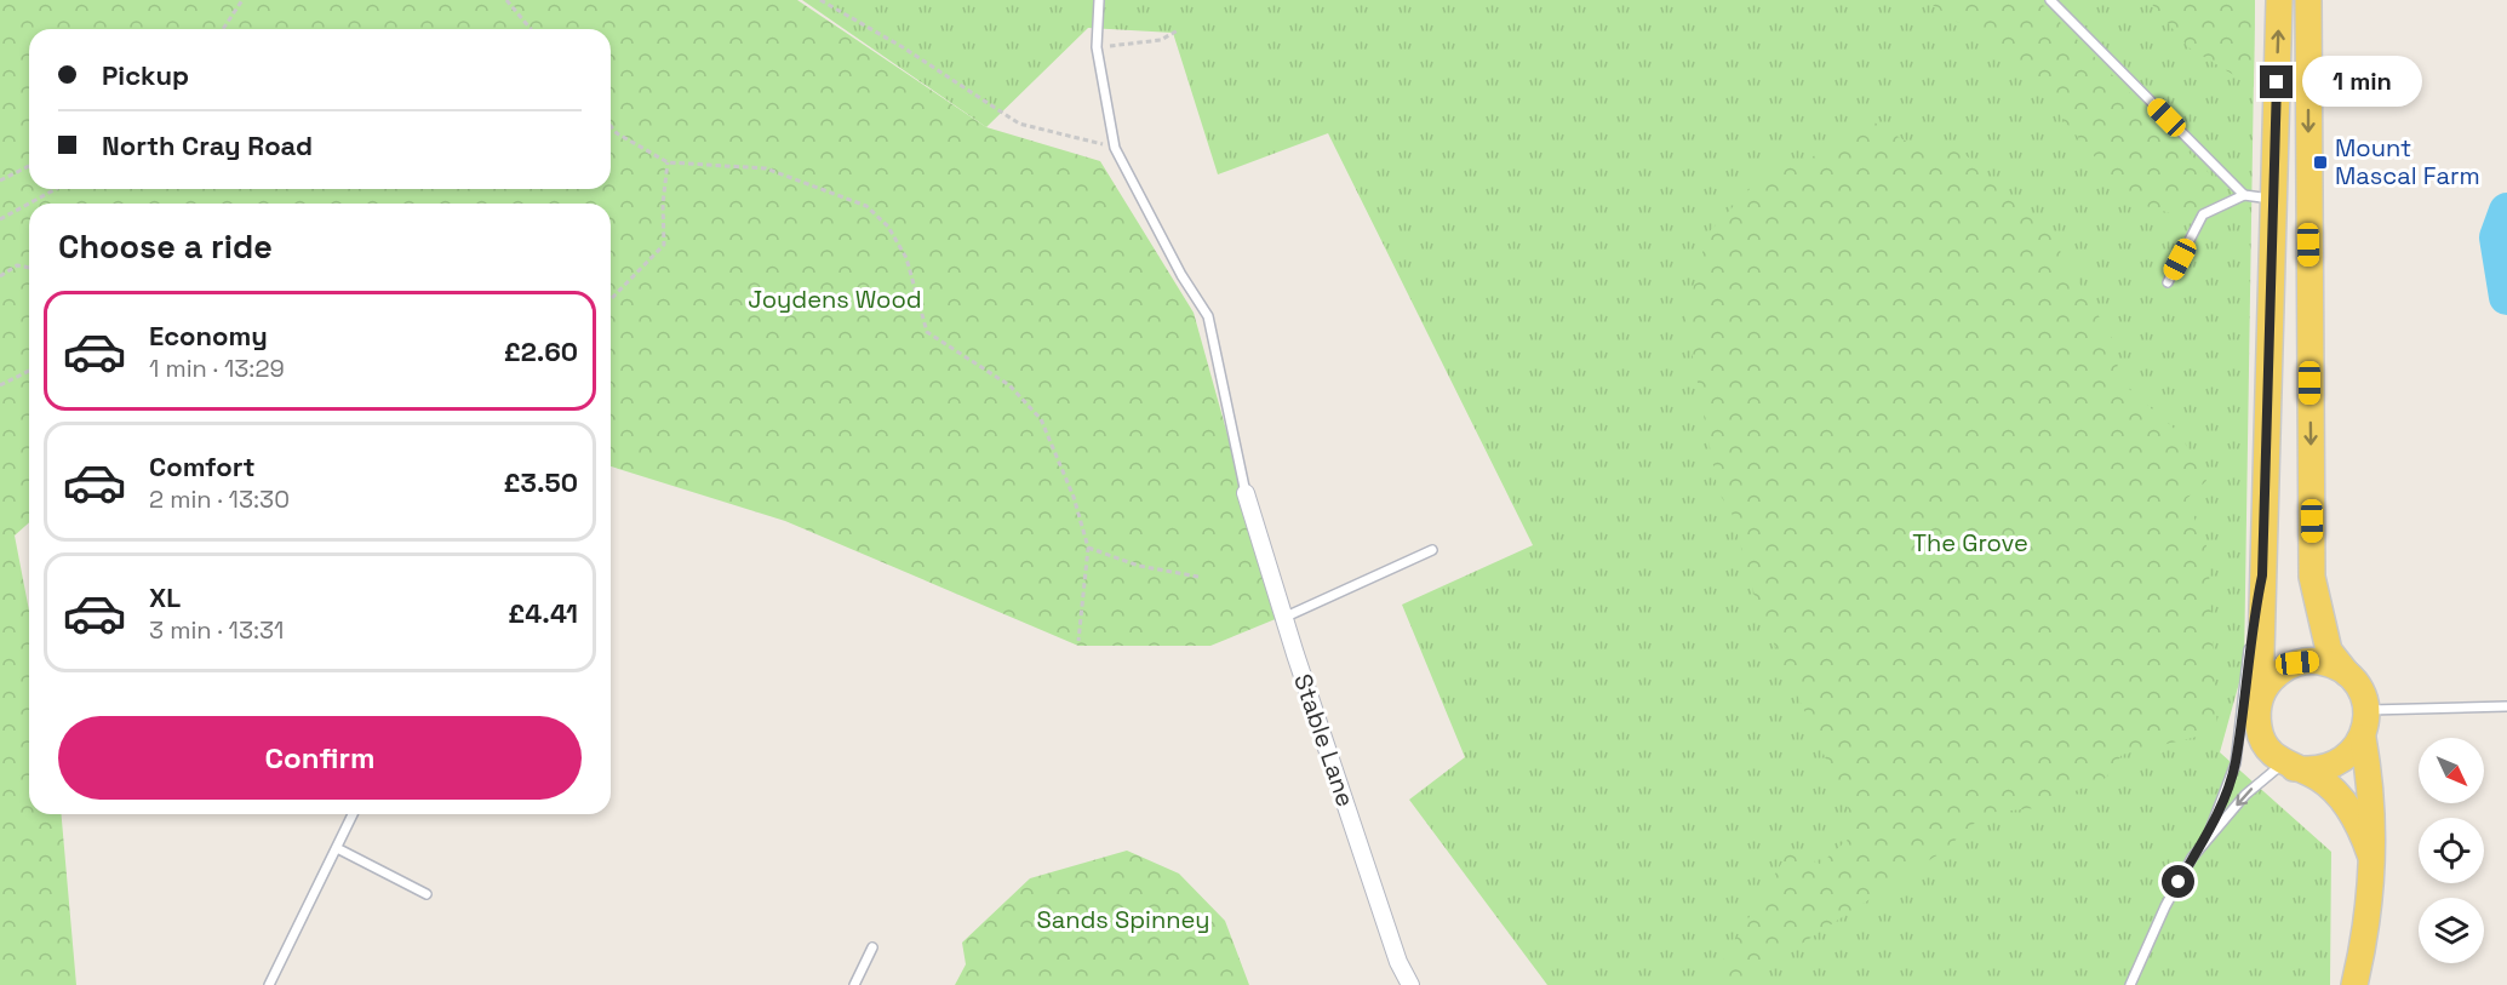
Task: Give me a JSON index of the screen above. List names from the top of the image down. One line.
{"streets":{"street":["Stable Lane"]},"parks":["Joydens Wood","The Grove","Sands Spinney"],"places":{"transit":["Mount Mascal Farm"]},"north":"bottom right","page":{"banner":["Pickup","North Cray Road"],"bubble":"1 min","heading":"Choose a ride","list":[{"name":"Economy","note":"1 min · 13:29","value":"£2.60"},{"name":"Comfort","note":"2 min · 13:30","value":"£3.50"},{"name":"XL","note":"3 min · 13:31","value":"£4.41"}],"buttons":"Confirm"}}
